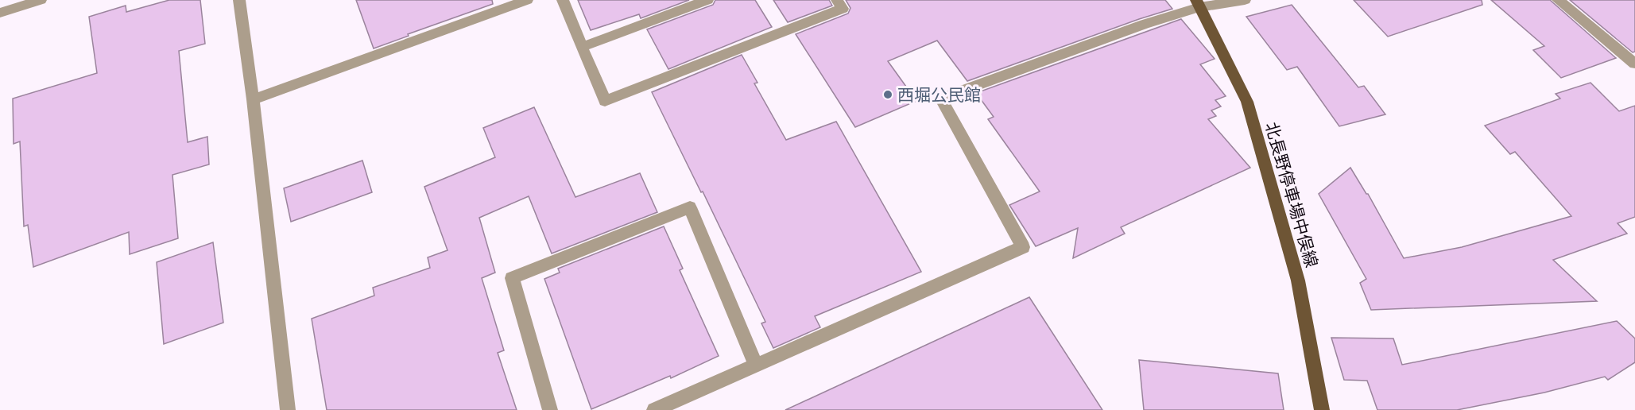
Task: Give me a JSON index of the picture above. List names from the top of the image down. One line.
{"streets":{"main road":["北長野停車場中俣線"]},"places":["西堀公民館"]}
